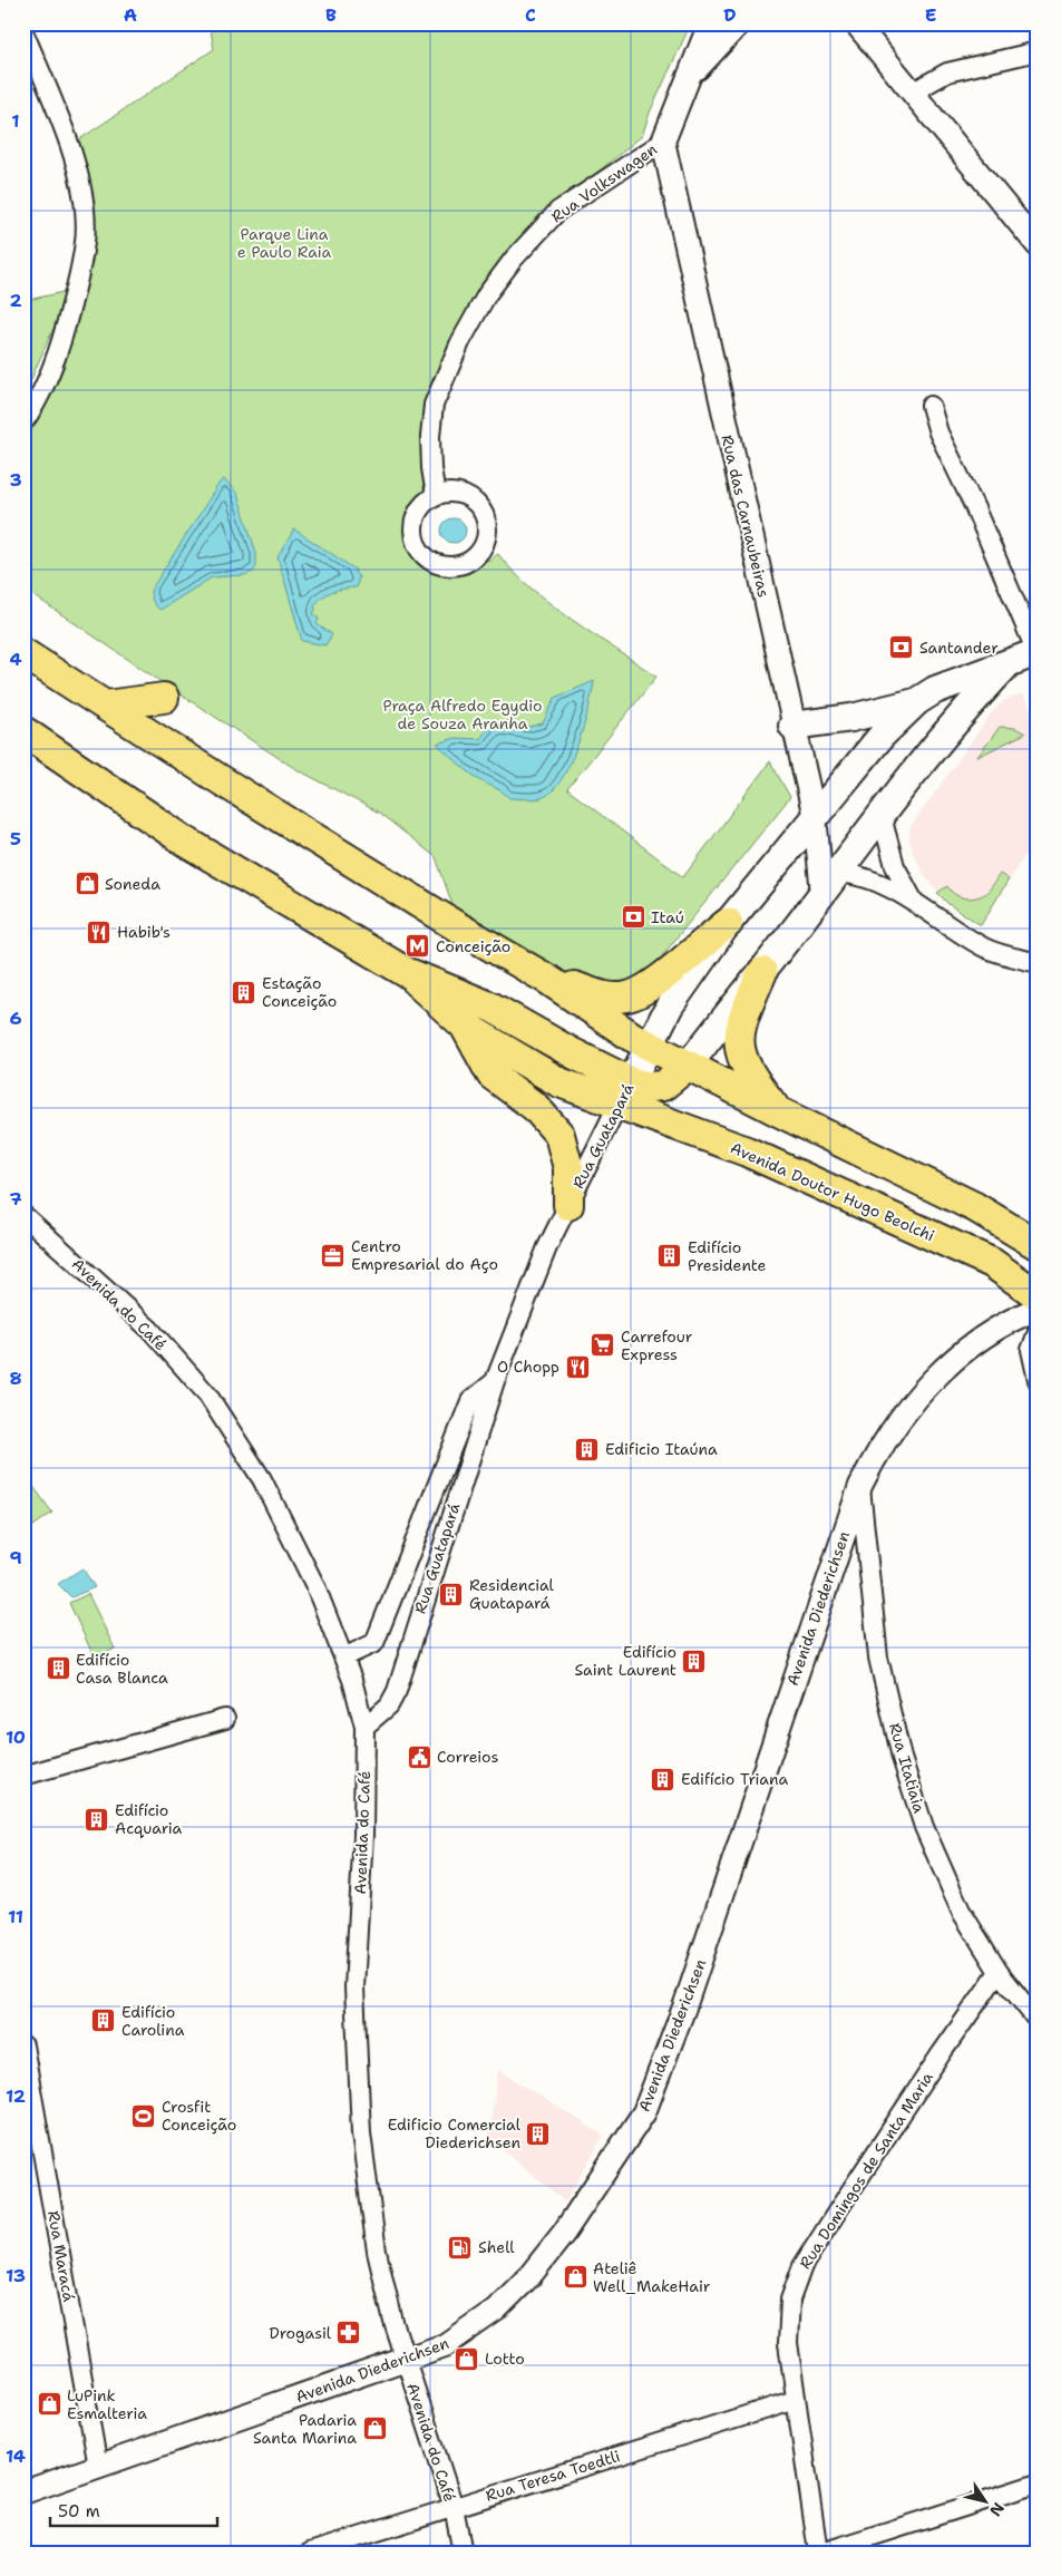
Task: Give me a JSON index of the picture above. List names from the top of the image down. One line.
{"streets":{"main road":["Rua Guatapará","Avenida Doutor Hugo Beolchi"],"street":["Rua Volkswagen","Rua das Carnaubeiras","Avenida do Café","Avenida Diederichsen","Rua Itatiaia","Rua Domingos de Santa Maria","Rua Maracá","Rua Teresa Toedtli"]},"crossings":[["Rua Volkswagen","Rua das Carnaubeiras"],["Rua das Carnaubeiras","Rua Guatapará"],["Rua Guatapará","Avenida Doutor Hugo Beolchi"],["Rua Guatapará","Avenida do Café"],["Avenida do Café","Avenida Diederichsen"],["Avenida do Café","Rua Teresa Toedtli"],["Avenida Diederichsen","Rua Itatiaia"],["Avenida Diederichsen","Rua Maracá"],["Rua Itatiaia","Rua Domingos de Santa Maria"],["Rua Domingos de Santa Maria","Rua Teresa Toedtli"]],"parks":["Parque Lina e Paulo Raia","Praça Alfredo Egydio de Souza Aranha"],"places":{"bank":["Santander","Itaú"],"shop":["Soneda","Ateliê Well_MakeHair","Lotto","LuPink Esmalteria","Padaria Santa Marina"],"restaurant":["Habib's","O Chopp"],"metro station":["Conceição"],"building":["Estação Conceição","Edifício Presidente","Edificio Itaúna","Residencial Guatapará","Edifício Saint Laurent","Edifício Casa Blanca","Edifício Triana","Edifício Acquaria","Edifício Carolina","Edificio Comercial Diederichsen"],"office":["Centro Empresarial do Aço"],"supermarket":["Carrefour Express"],"public building":["Correios"],"sports":["Crosfit Conceição"],"fuel station":["Shell"],"pharmacy":["Drogasil"]},"scale_bar":"50 m","north":"bottom right","grid":{"columns":["A","B","C","D","E"],"rows":["1","2","3","4","5","6","7","8","9","10","11","12","13","14"]}}
